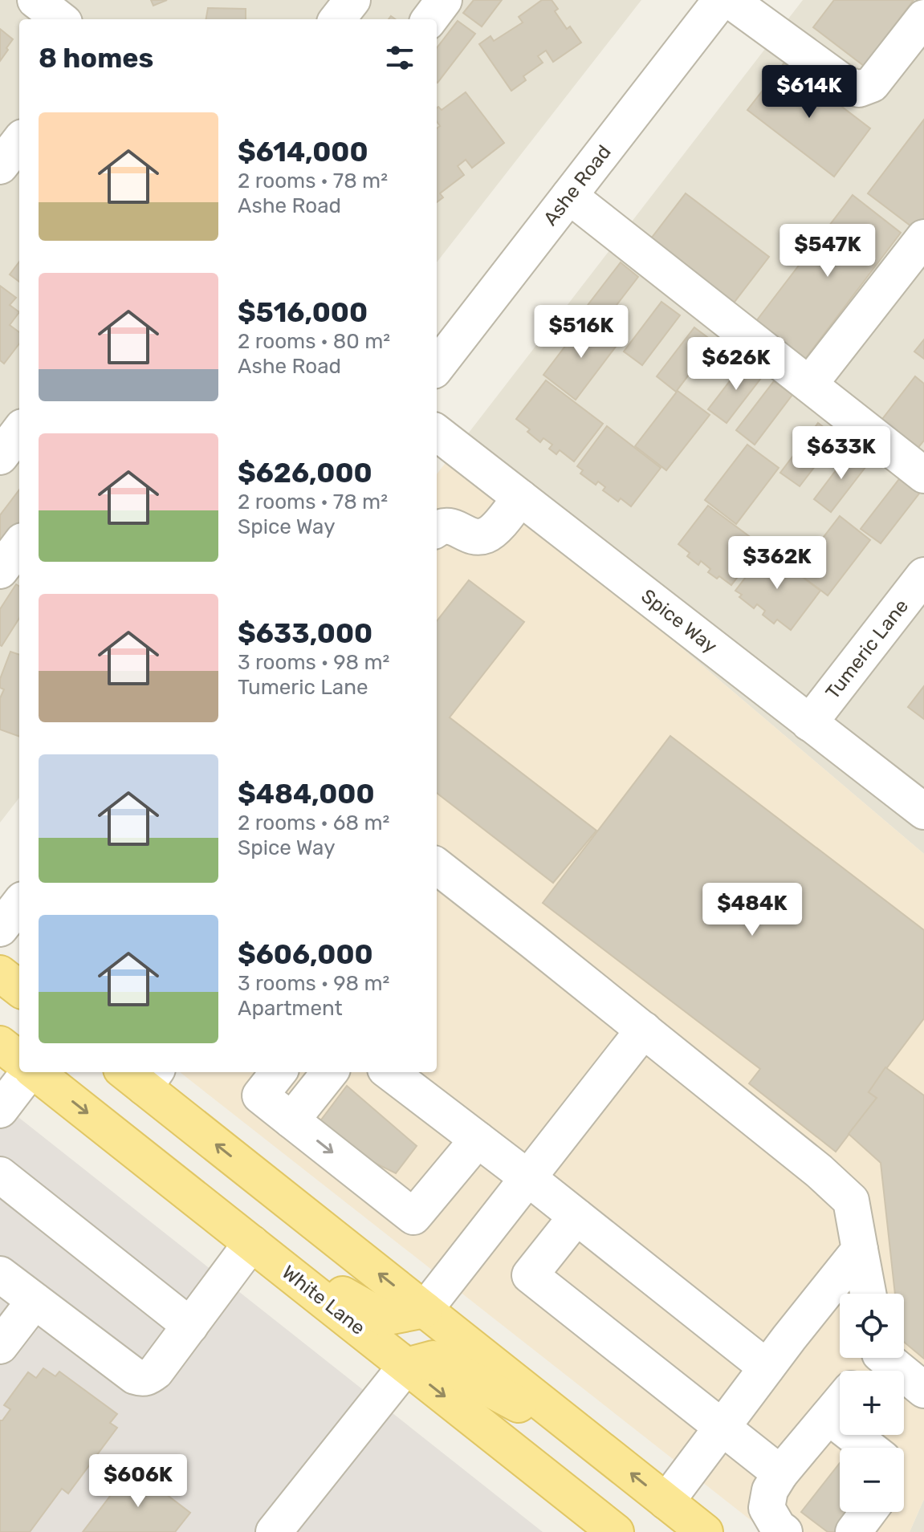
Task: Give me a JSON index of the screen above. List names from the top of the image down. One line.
{"streets":{"main road":["White Lane"],"street":["Ashe Road","Spice Way","Tumeric Lane"]},"crossings":[["Spice Way","Tumeric Lane"]],"page":{"heading":"8 homes","price":["$614K","$547K","$516K","$626K","$633K","$362K","$484K","$606K"],"list":[{"name":"$614,000","note":"2 rooms · 78 m² · Ashe Road"},{"name":"$516,000","note":"2 rooms · 80 m² · Ashe Road"},{"name":"$626,000","note":"2 rooms · 78 m² · Spice Way"},{"name":"$633,000","note":"3 rooms · 98 m² · Tumeric Lane"},{"name":"$484,000","note":"2 rooms · 68 m² · Spice Way"},{"name":"$606,000","note":"3 rooms · 98 m² · Apartment"}],"map_buttons":["+","−"]}}
